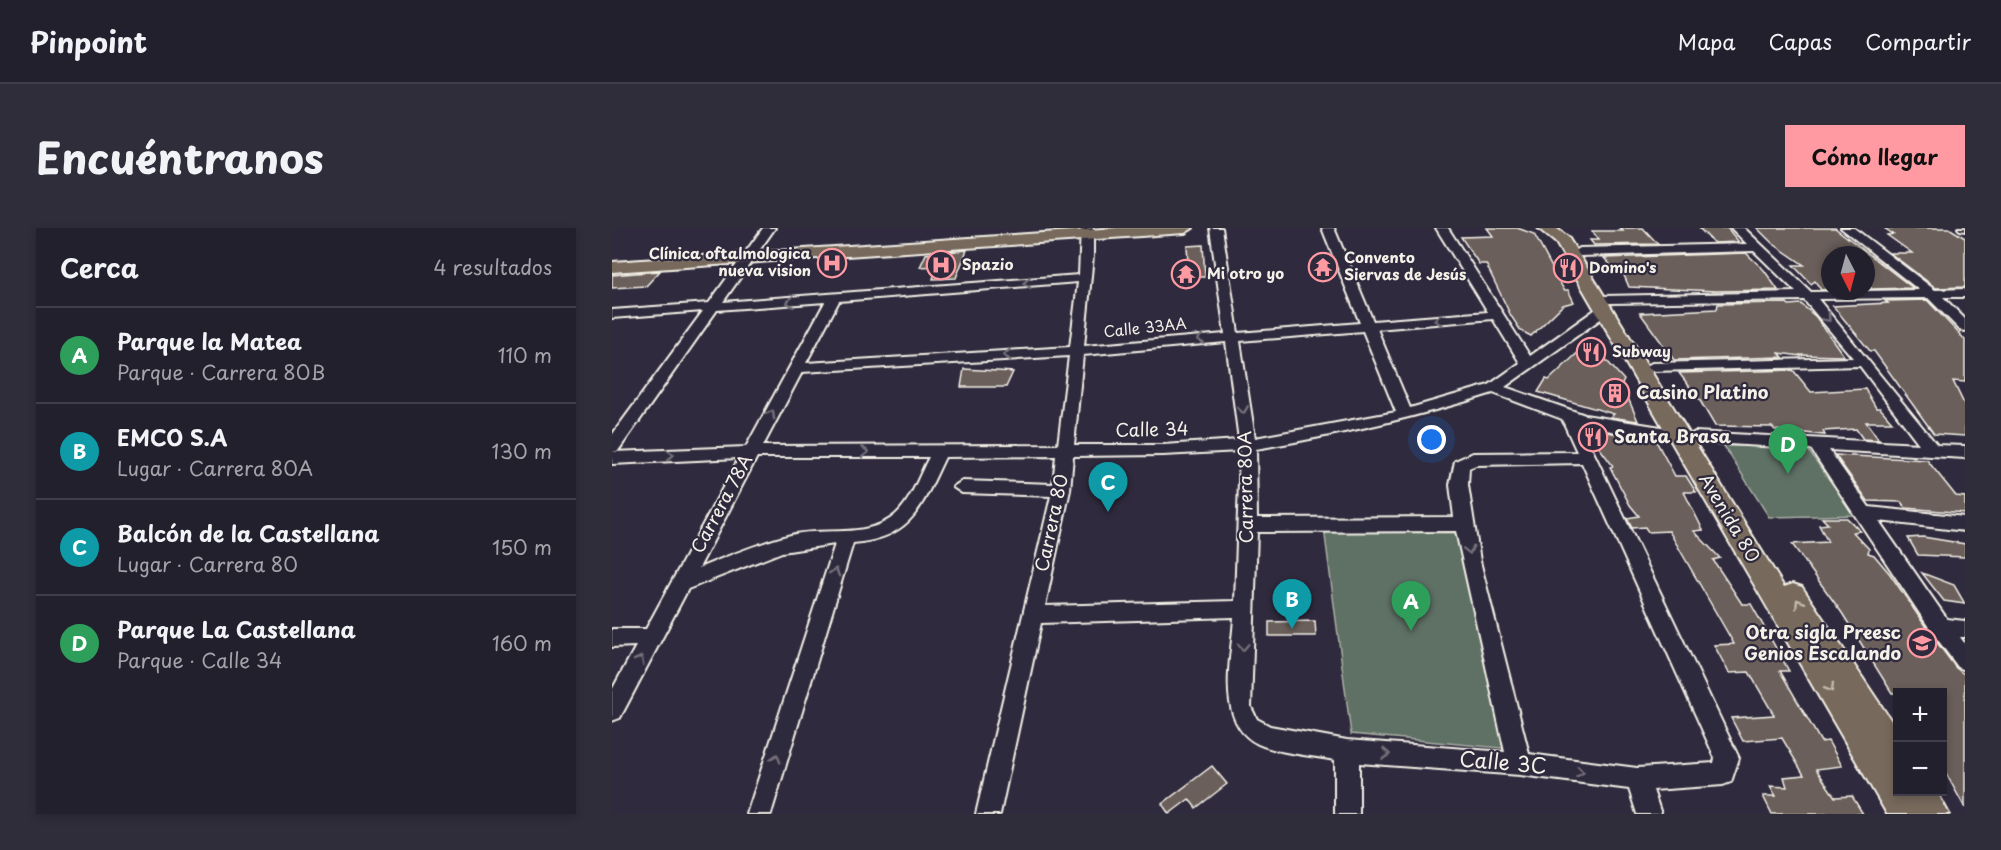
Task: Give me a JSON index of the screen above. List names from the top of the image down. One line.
{"streets":{"main road":["Avenida 80"],"street":["Calle 33AA","Calle 34","Carrera 80A","Carrera 78A","Carrera 80","Calle 3C"]},"crossings":[["Calle 33AA","Carrera 80A"],["Calle 33AA","Carrera 78A"],["Calle 33AA","Carrera 80"],["Calle 34","Carrera 80A"],["Calle 34","Carrera 78A"],["Calle 34","Carrera 80"],["Carrera 80A","Calle 3C"]],"one_way":["Calle 3C"],"places":{"hospital":["Clínica oftalmologica nueva vision","Spazio"],"temple":["Convento Siervas de Jesús","Mi otro yo"],"restaurant":["Domino's","Subway","Santa Brasa"],"building":["Casino Platino"],"school or university":["Otra sigla Preesc Genios Escalando"]},"north":"bottom","page":{"header":"Pinpoint","nav":["Mapa","Capas","Compartir"],"title":"Encuéntranos","buttons":"Cómo llegar","heading":["Cerca","4 resultados"],"list":[{"mark":"A","name":"Parque la Matea","note":"Parque · Carrera 80B","value":"110 m"},{"mark":"B","name":"EMCO S.A","note":"Lugar · Carrera 80A","value":"130 m"},{"mark":"C","name":"Balcón de la Castellana","note":"Lugar · Carrera 80","value":"150 m"},{"mark":"D","name":"Parque La Castellana","note":"Parque · Calle 34","value":"160 m"}],"pins":["D","C","B","A"],"map_buttons":["+","−"]}}
